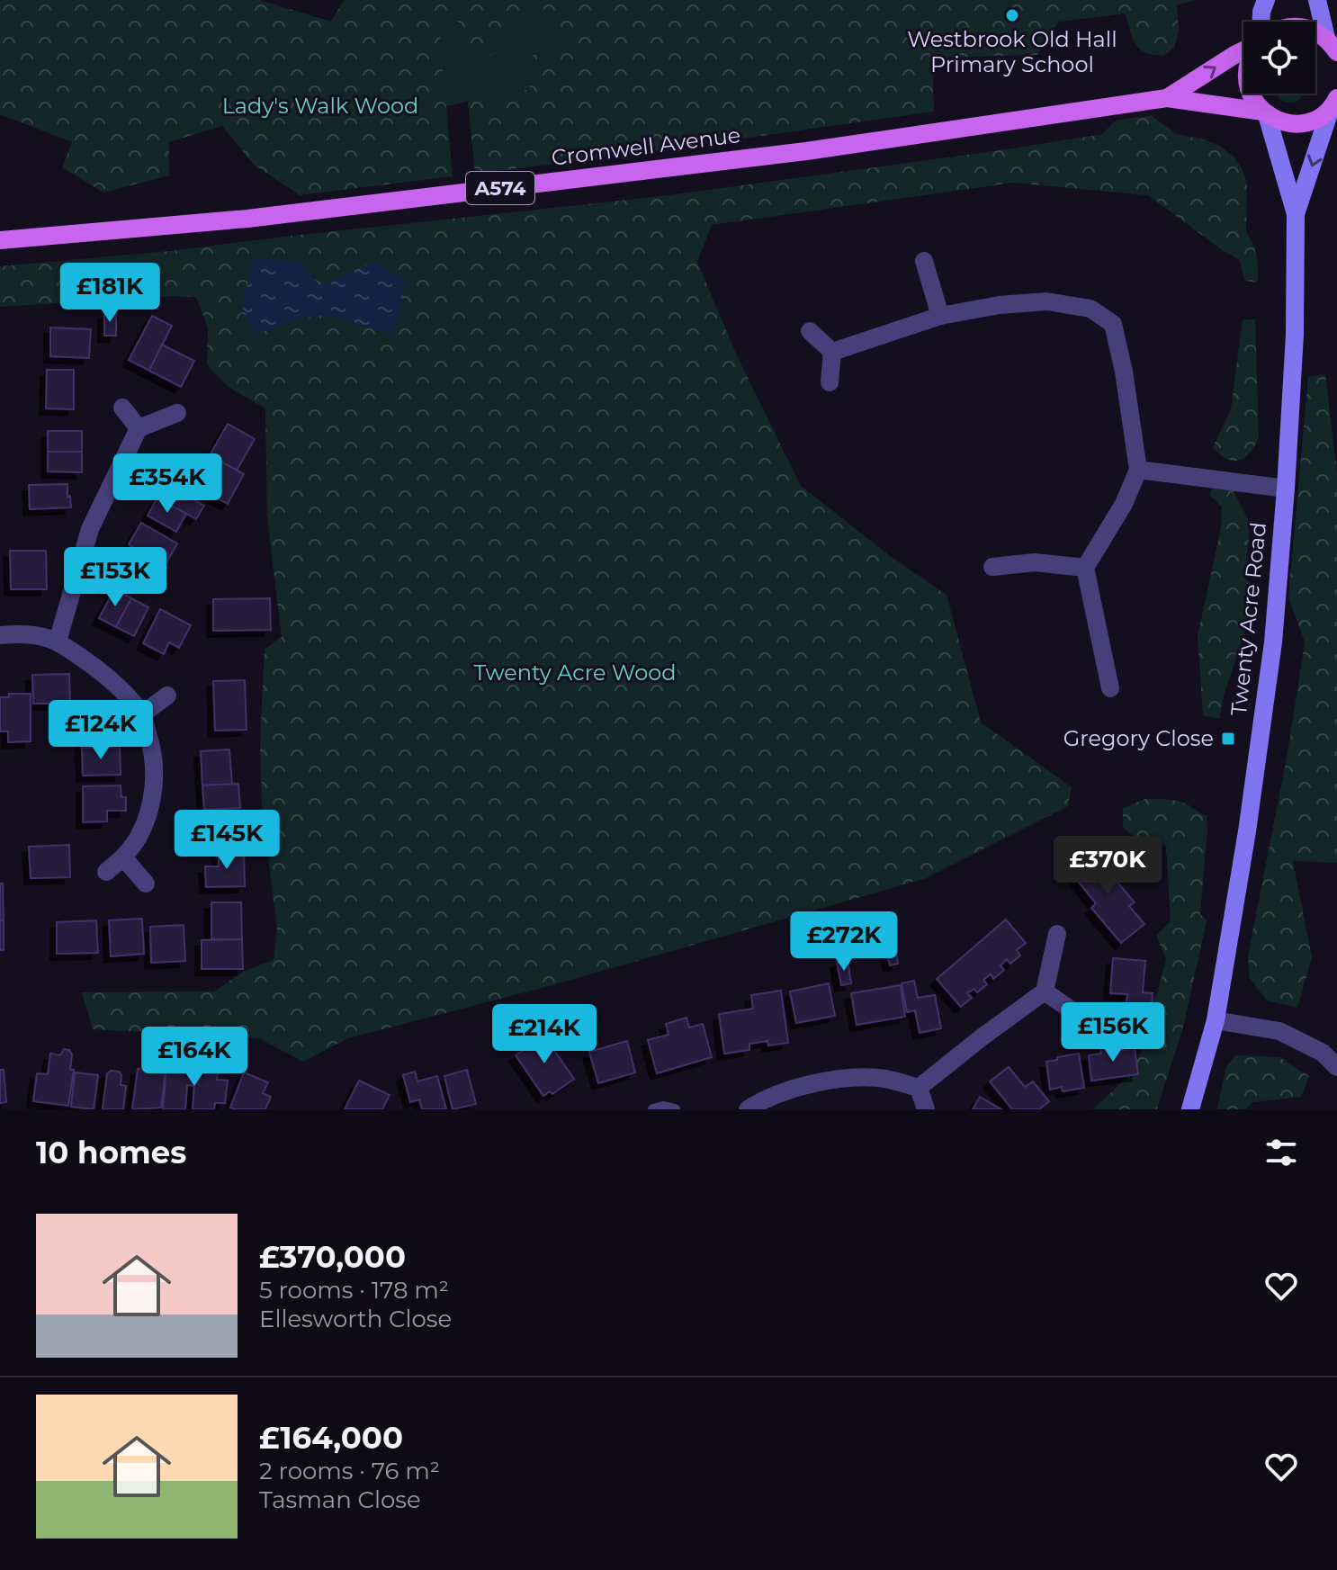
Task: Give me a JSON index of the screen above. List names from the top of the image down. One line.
{"streets":{"main road":["Cromwell Avenue","A574"],"street":["Twenty Acre Road"]},"crossings":[["Cromwell Avenue","A574"],["Cromwell Avenue","Twenty Acre Road"],["A574","Twenty Acre Road"]],"parks":["Lady's Walk Wood","Twenty Acre Wood"],"places":{"other":["Westbrook Old Hall Primary School"],"transit":["Gregory Close"]},"page":{"price":["£181K","£354K","£153K","£124K","£145K","£370K","£272K","£156K","£214K","£164K"],"heading":"10 homes","list":[{"name":"£370,000","note":"5 rooms · 178 m² · Ellesworth Close"},{"name":"£164,000","note":"2 rooms · 76 m² · Tasman Close"}]}}
